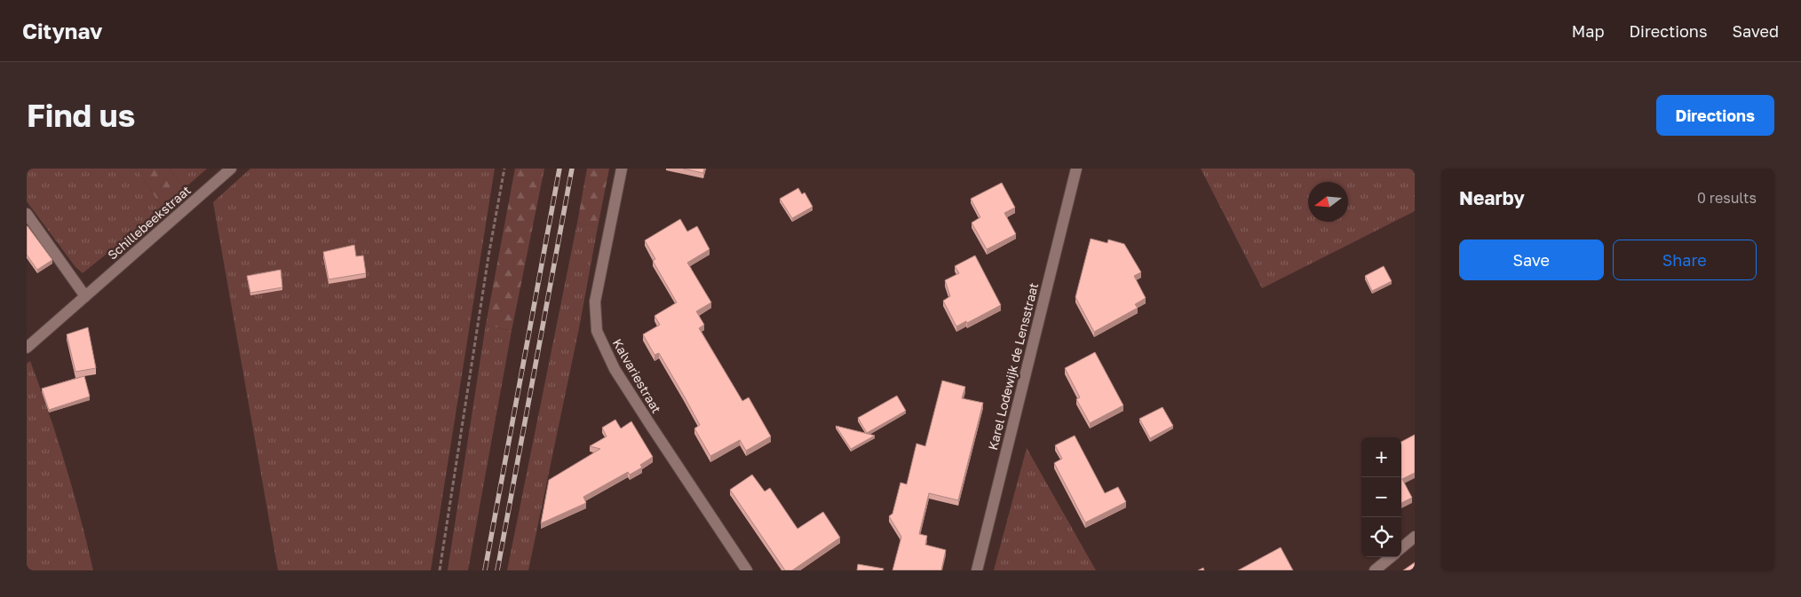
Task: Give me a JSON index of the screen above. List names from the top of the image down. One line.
{"streets":{"street":["Schillebeekstraat","Karel Lodewijk de Lensstraat","Kalvariestraat"]},"north":"left","page":{"header":"Citynav","nav":["Map","Directions","Saved"],"buttons":["Directions",["Save","Share"]],"title":"Find us","heading":["Nearby","0 results"],"map_buttons":["+","−"]}}
